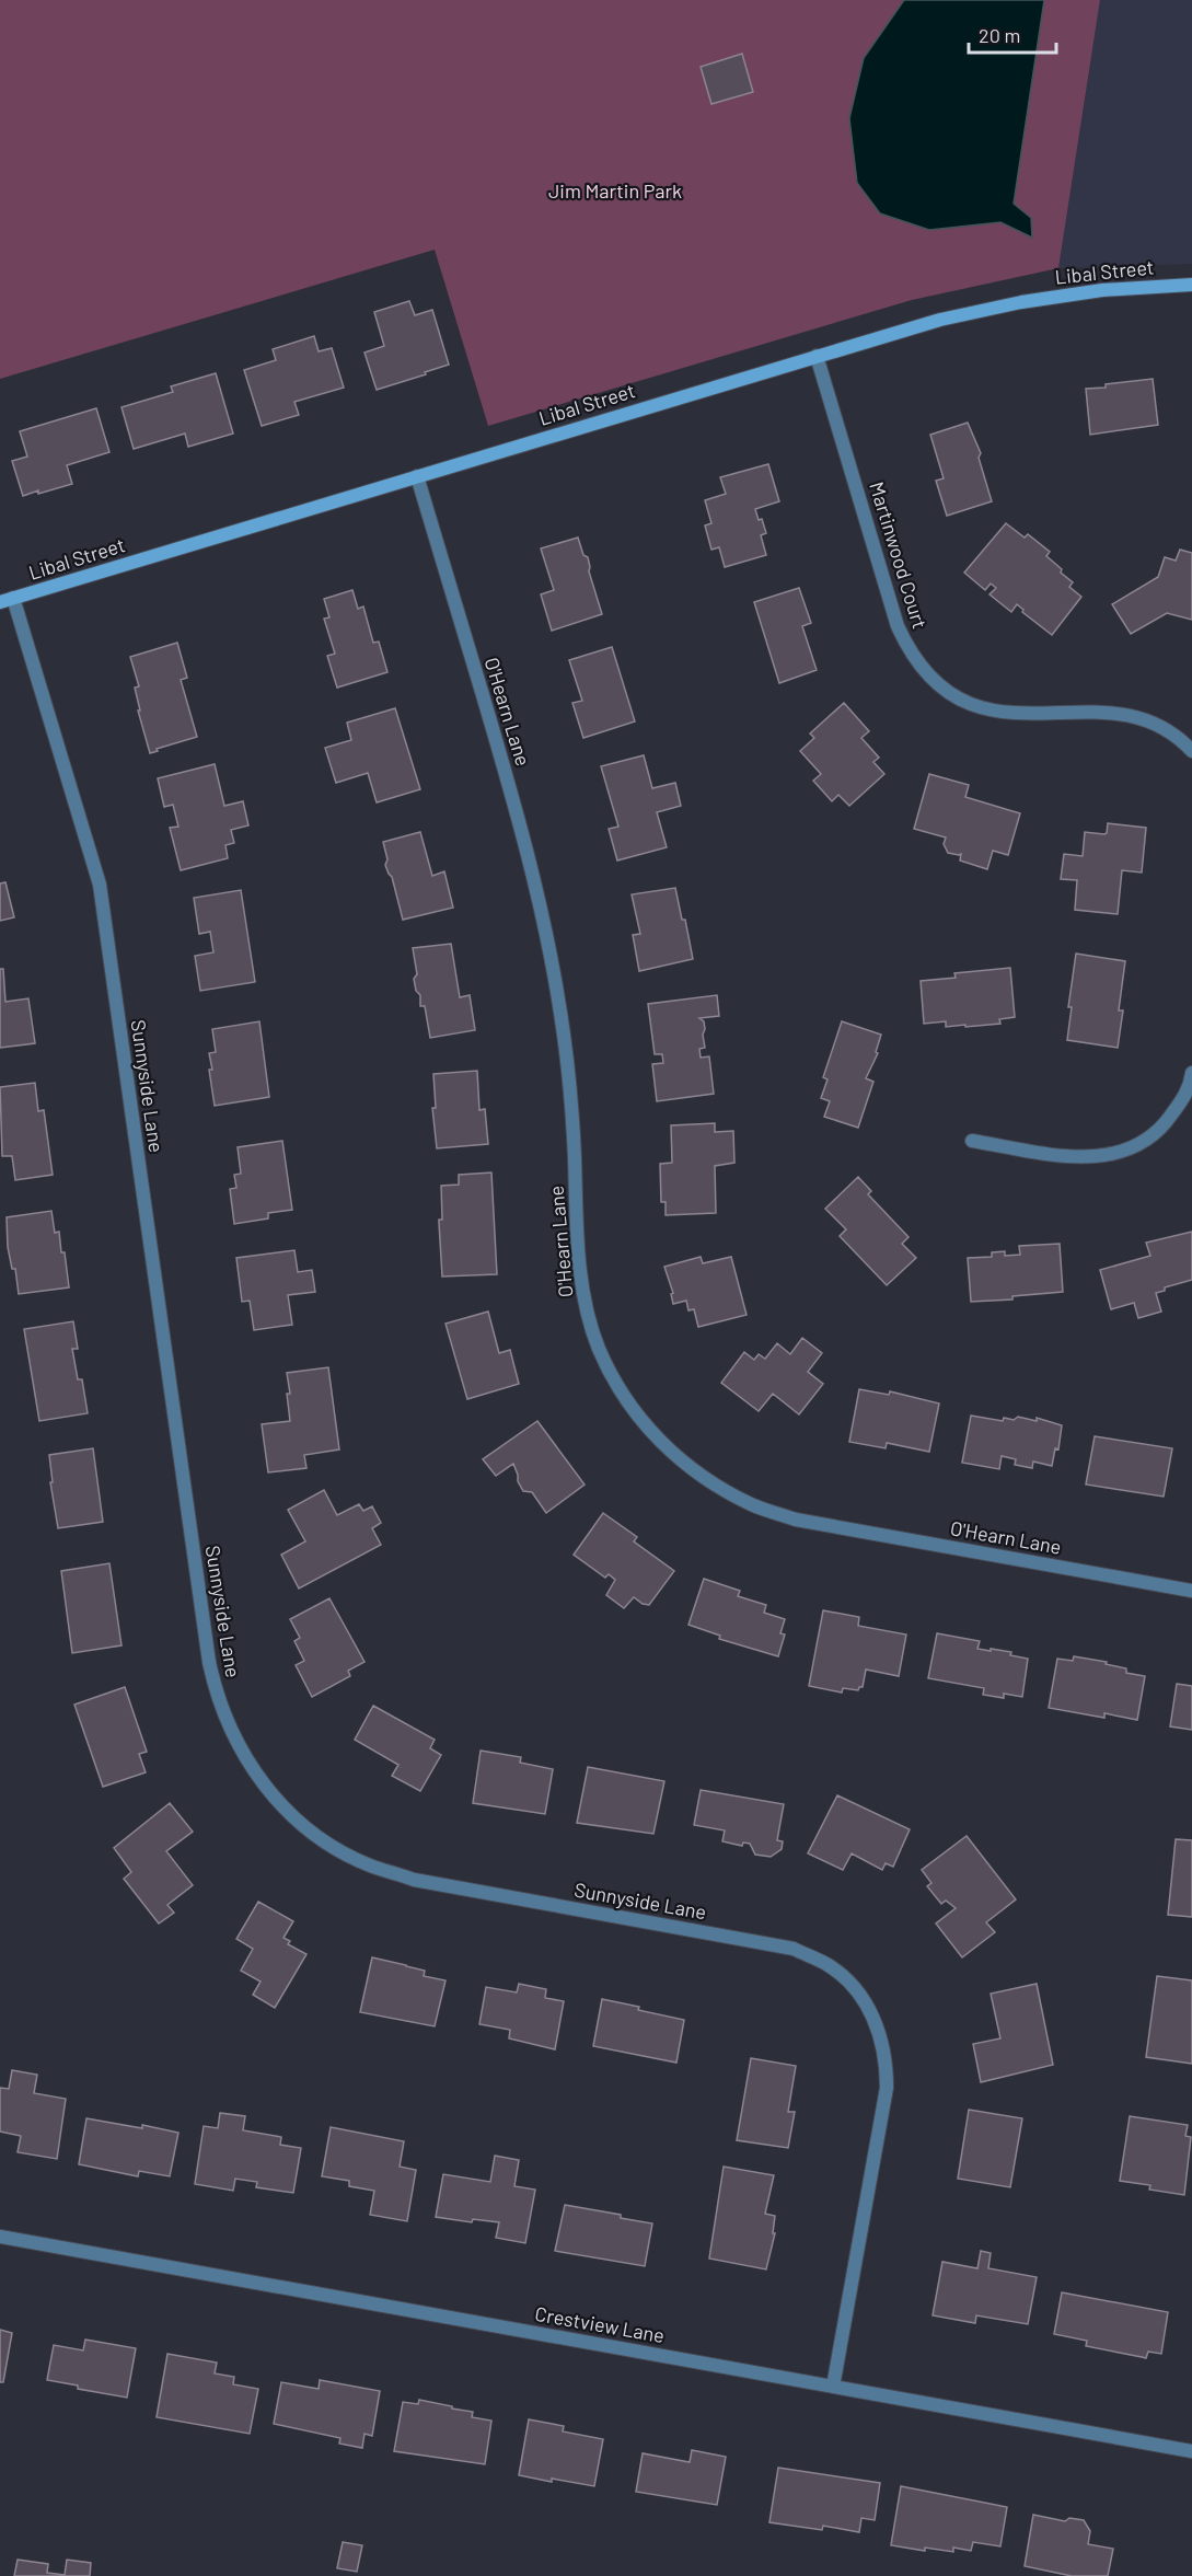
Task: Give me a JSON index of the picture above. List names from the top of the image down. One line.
{"streets":{"street":["Libal Street","Martinwood Court","O'Hearn Lane","Sunnyside Lane","Crestview Lane"]},"crossings":[["Libal Street","Martinwood Court"],["Libal Street","O'Hearn Lane"],["Libal Street","Sunnyside Lane"],["Sunnyside Lane","Crestview Lane"]],"parks":["Jim Martin Park"],"scale_bar":"20 m"}
